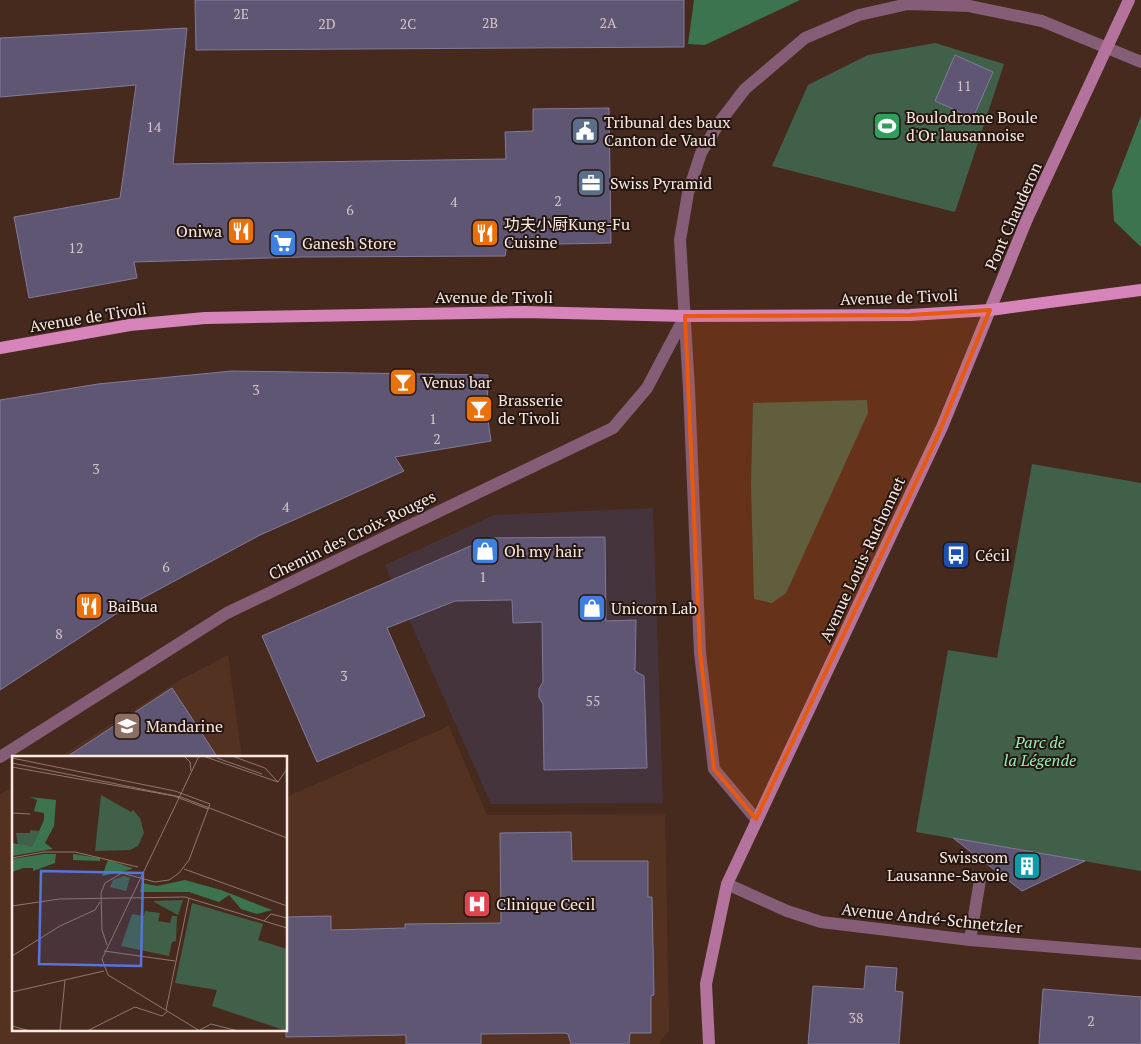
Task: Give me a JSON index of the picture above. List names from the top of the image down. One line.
{"streets":{"main road":["Pont Chauderon","Avenue de Tivoli","Avenue Louis-Ruchonnet"],"street":["Chemin des Croix-Rouges","Avenue André-Schnetzler"]},"crossings":[["Pont Chauderon","Avenue de Tivoli"],["Pont Chauderon","Avenue Louis-Ruchonnet"],["Avenue de Tivoli","Chemin des Croix-Rouges"],["Avenue de Tivoli","Avenue Louis-Ruchonnet"],["Avenue Louis-Ruchonnet","Avenue André-Schnetzler"]],"parks":["Parc de la Légende"],"places":{"sports":["Boulodrome Boule d'Or lausannoise"],"public building":["Tribunal des baux Canton de Vaud"],"office":["Swiss Pyramid"],"restaurant":["Oniwa","功夫小厨Kung-Fu Cuisine","BaiBua"],"supermarket":["Ganesh Store"],"bar":["Venus bar","Brasserie de Tivoli"],"shop":["Oh my hair","Unicorn Lab"],"bus stop":["Cécil"],"school or university":["Mandarine"],"building":["Swisscom Lausanne-Savoie"],"hospital":["Clinique Cecil"]},"house_numbers":["2E","2B","2A","2D","2C","11","14","2","4","6","12","3","1","2","3","4","6","1","8","3","55","38","2"]}
